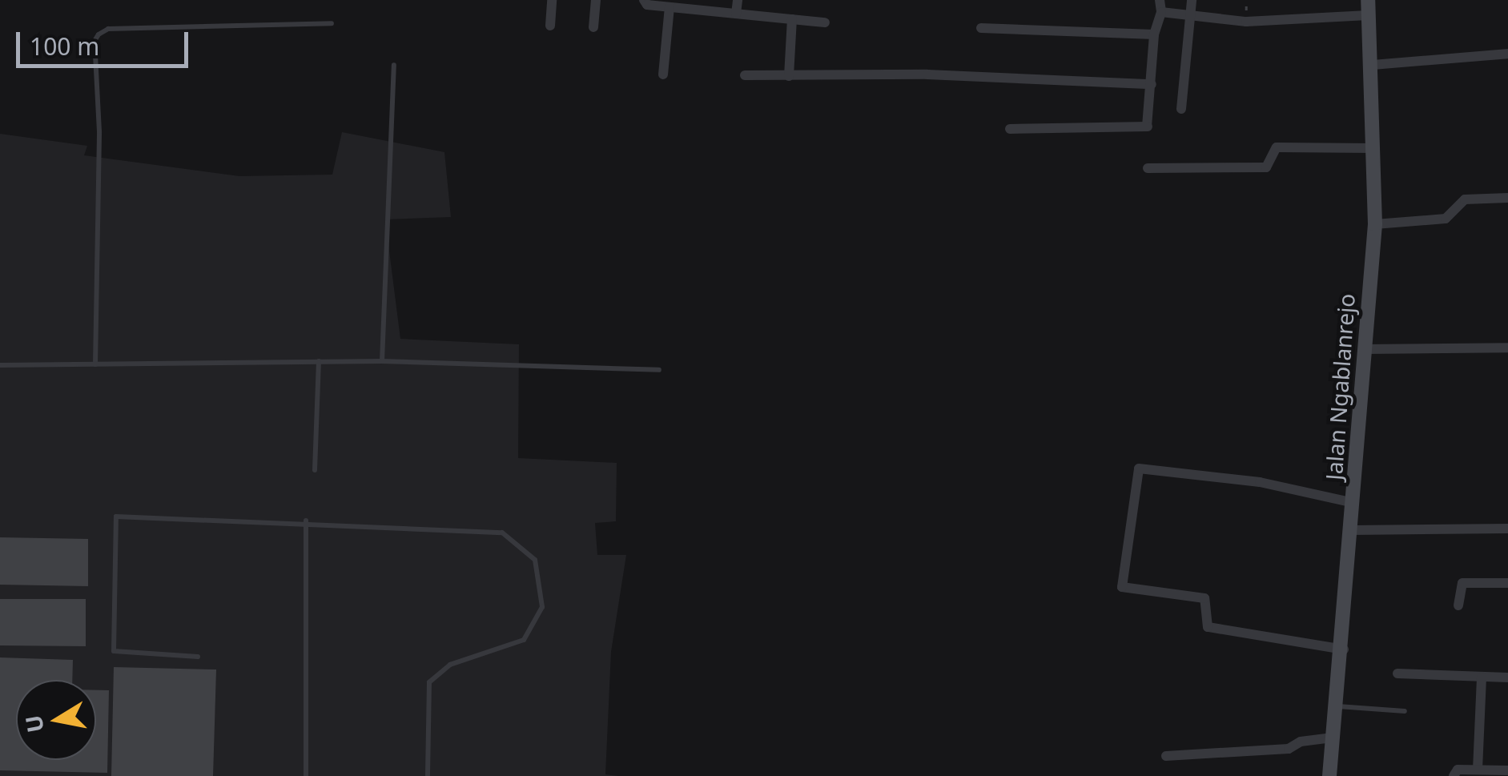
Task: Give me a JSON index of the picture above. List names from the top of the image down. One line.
{"streets":{"street":["Jalan Ngablanrejo"]},"scale_bar":"100 m","north":"left"}
